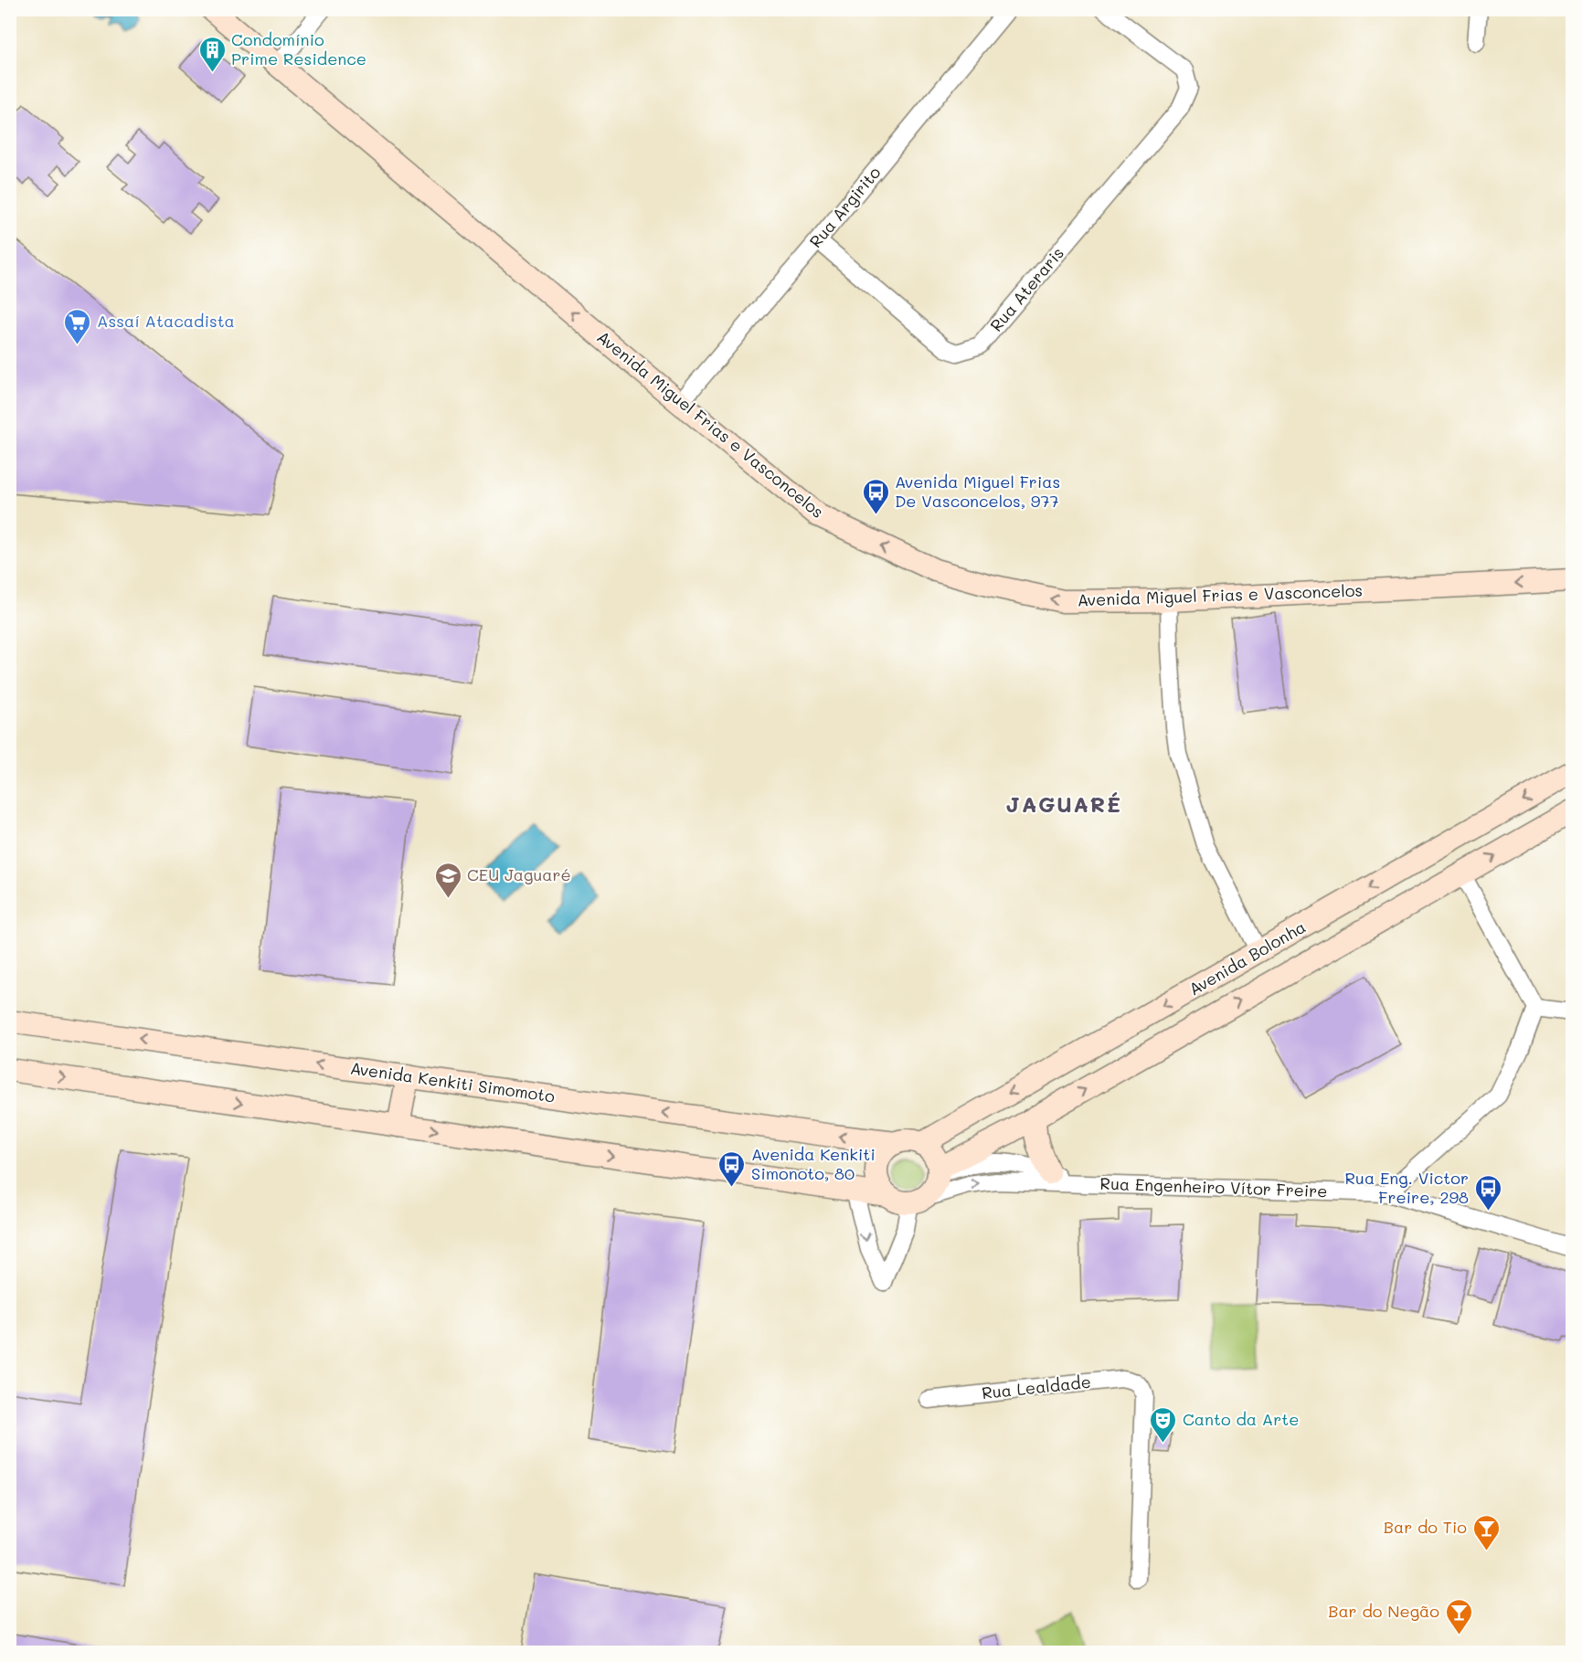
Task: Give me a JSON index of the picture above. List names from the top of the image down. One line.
{"streets":{"main road":["Avenida Miguel Frias e Vasconcelos","Avenida Bolonha","Avenida Kenkiti Simomoto"],"street":["Rua Argirito","Rua Ateraris","Rua Engenheiro Vítor Freire","Rua Lealdade"]},"crossings":[["Rua Argirito","Rua Ateraris"],["Rua Argirito","Avenida Miguel Frias e Vasconcelos"],["Avenida Bolonha","Avenida Kenkiti Simomoto"],["Avenida Bolonha","Rua Engenheiro Vítor Freire"],["Avenida Kenkiti Simomoto","Rua Engenheiro Vítor Freire"]],"one_way":["Avenida Miguel Frias e Vasconcelos"],"districts":["JAGUARÉ"],"places":{"building":["Condomínio Prime Residence"],"supermarket":["Assaí Atacadista"],"bus stop":["Avenida Miguel Frias De Vasconcelos, 977","Avenida Kenkiti Simonoto, 80","Rua Eng. Victor Freire, 298"],"school or university":["CEU Jaguaré"],"theatre":["Canto da Arte"],"bar":["Bar do Tio","Bar do Negão"]}}
